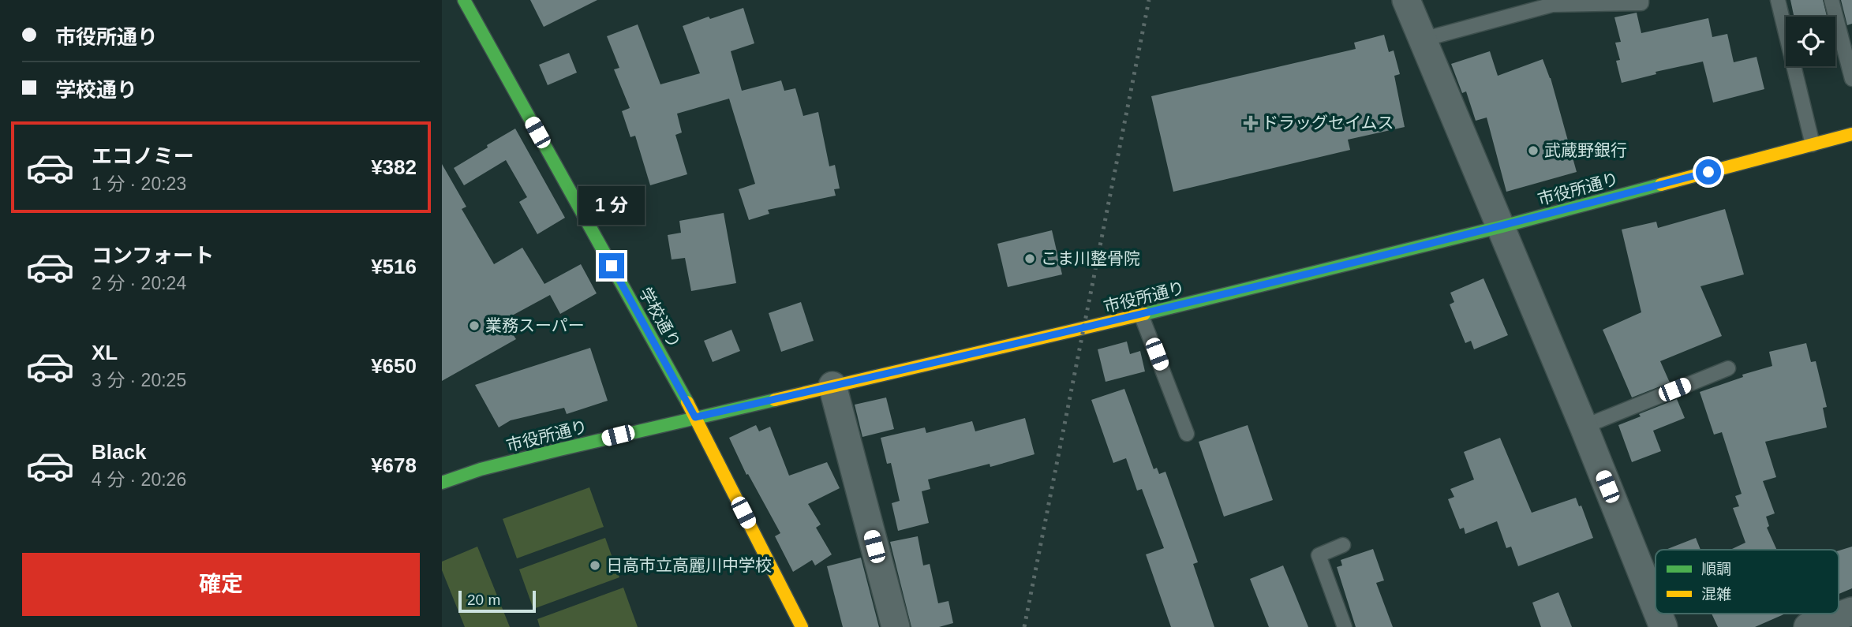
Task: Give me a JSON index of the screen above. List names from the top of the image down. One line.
{"streets":{"street":["市役所通り","学校通り"]},"crossings":[["市役所通り","学校通り"]],"places":{"health":["ドラッグセイムス"],"other":["武蔵野銀行","こま川整骨院","業務スーパー","日高市立高麗川中学校"]},"legend":["順調","混雑"],"scale_bar":"20 m","page":{"banner":["市役所通り","学校通り"],"list":[{"name":"エコノミー","note":"1 分 · 20:23","value":"¥382"},{"name":"コンフォート","note":"2 分 · 20:24","value":"¥516"},{"name":"XL","note":"3 分 · 20:25","value":"¥650"},{"name":"Black","note":"4 分 · 20:26","value":"¥678"}],"bubble":"1 分","buttons":"確定","scale":"20 m"}}
